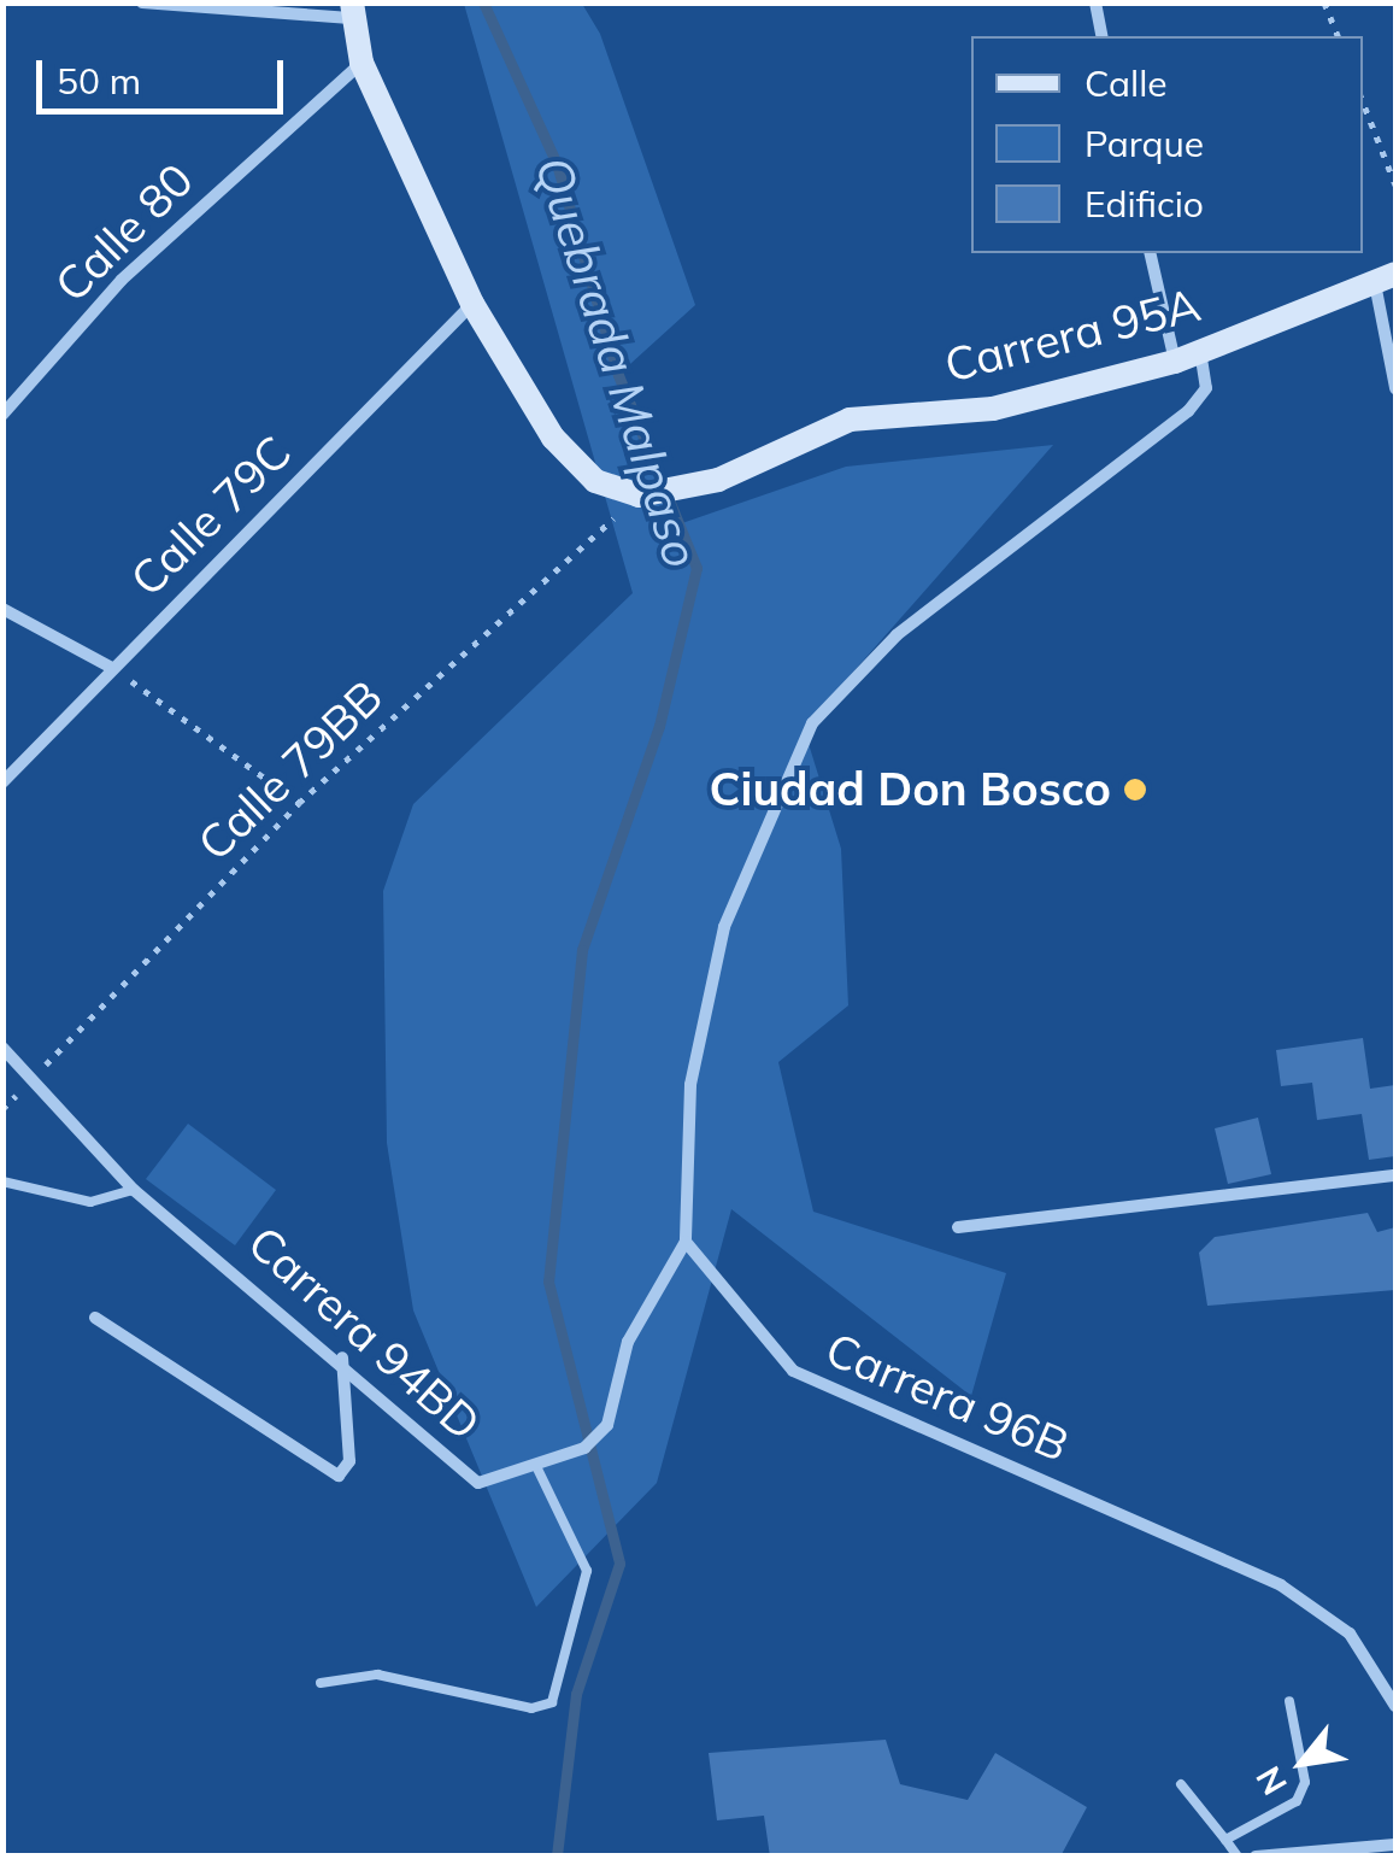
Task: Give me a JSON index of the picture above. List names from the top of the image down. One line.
{"streets":{"street":["Calle 80","Carrera 95A","Calle 79C","Carrera 94BD","Carrera 96B"],"path":["Calle 79BB"]},"crossings":[["Carrera 95A","Calle 79BB"],["Calle 79BB","Carrera 94BD"],["Carrera 94BD","Carrera 96B"]],"water":["Quebrada Malpaso"],"places":["Ciudad Don Bosco"],"legend":["Calle","Parque","Edificio"],"scale_bar":"50 m","north":"bottom left"}
